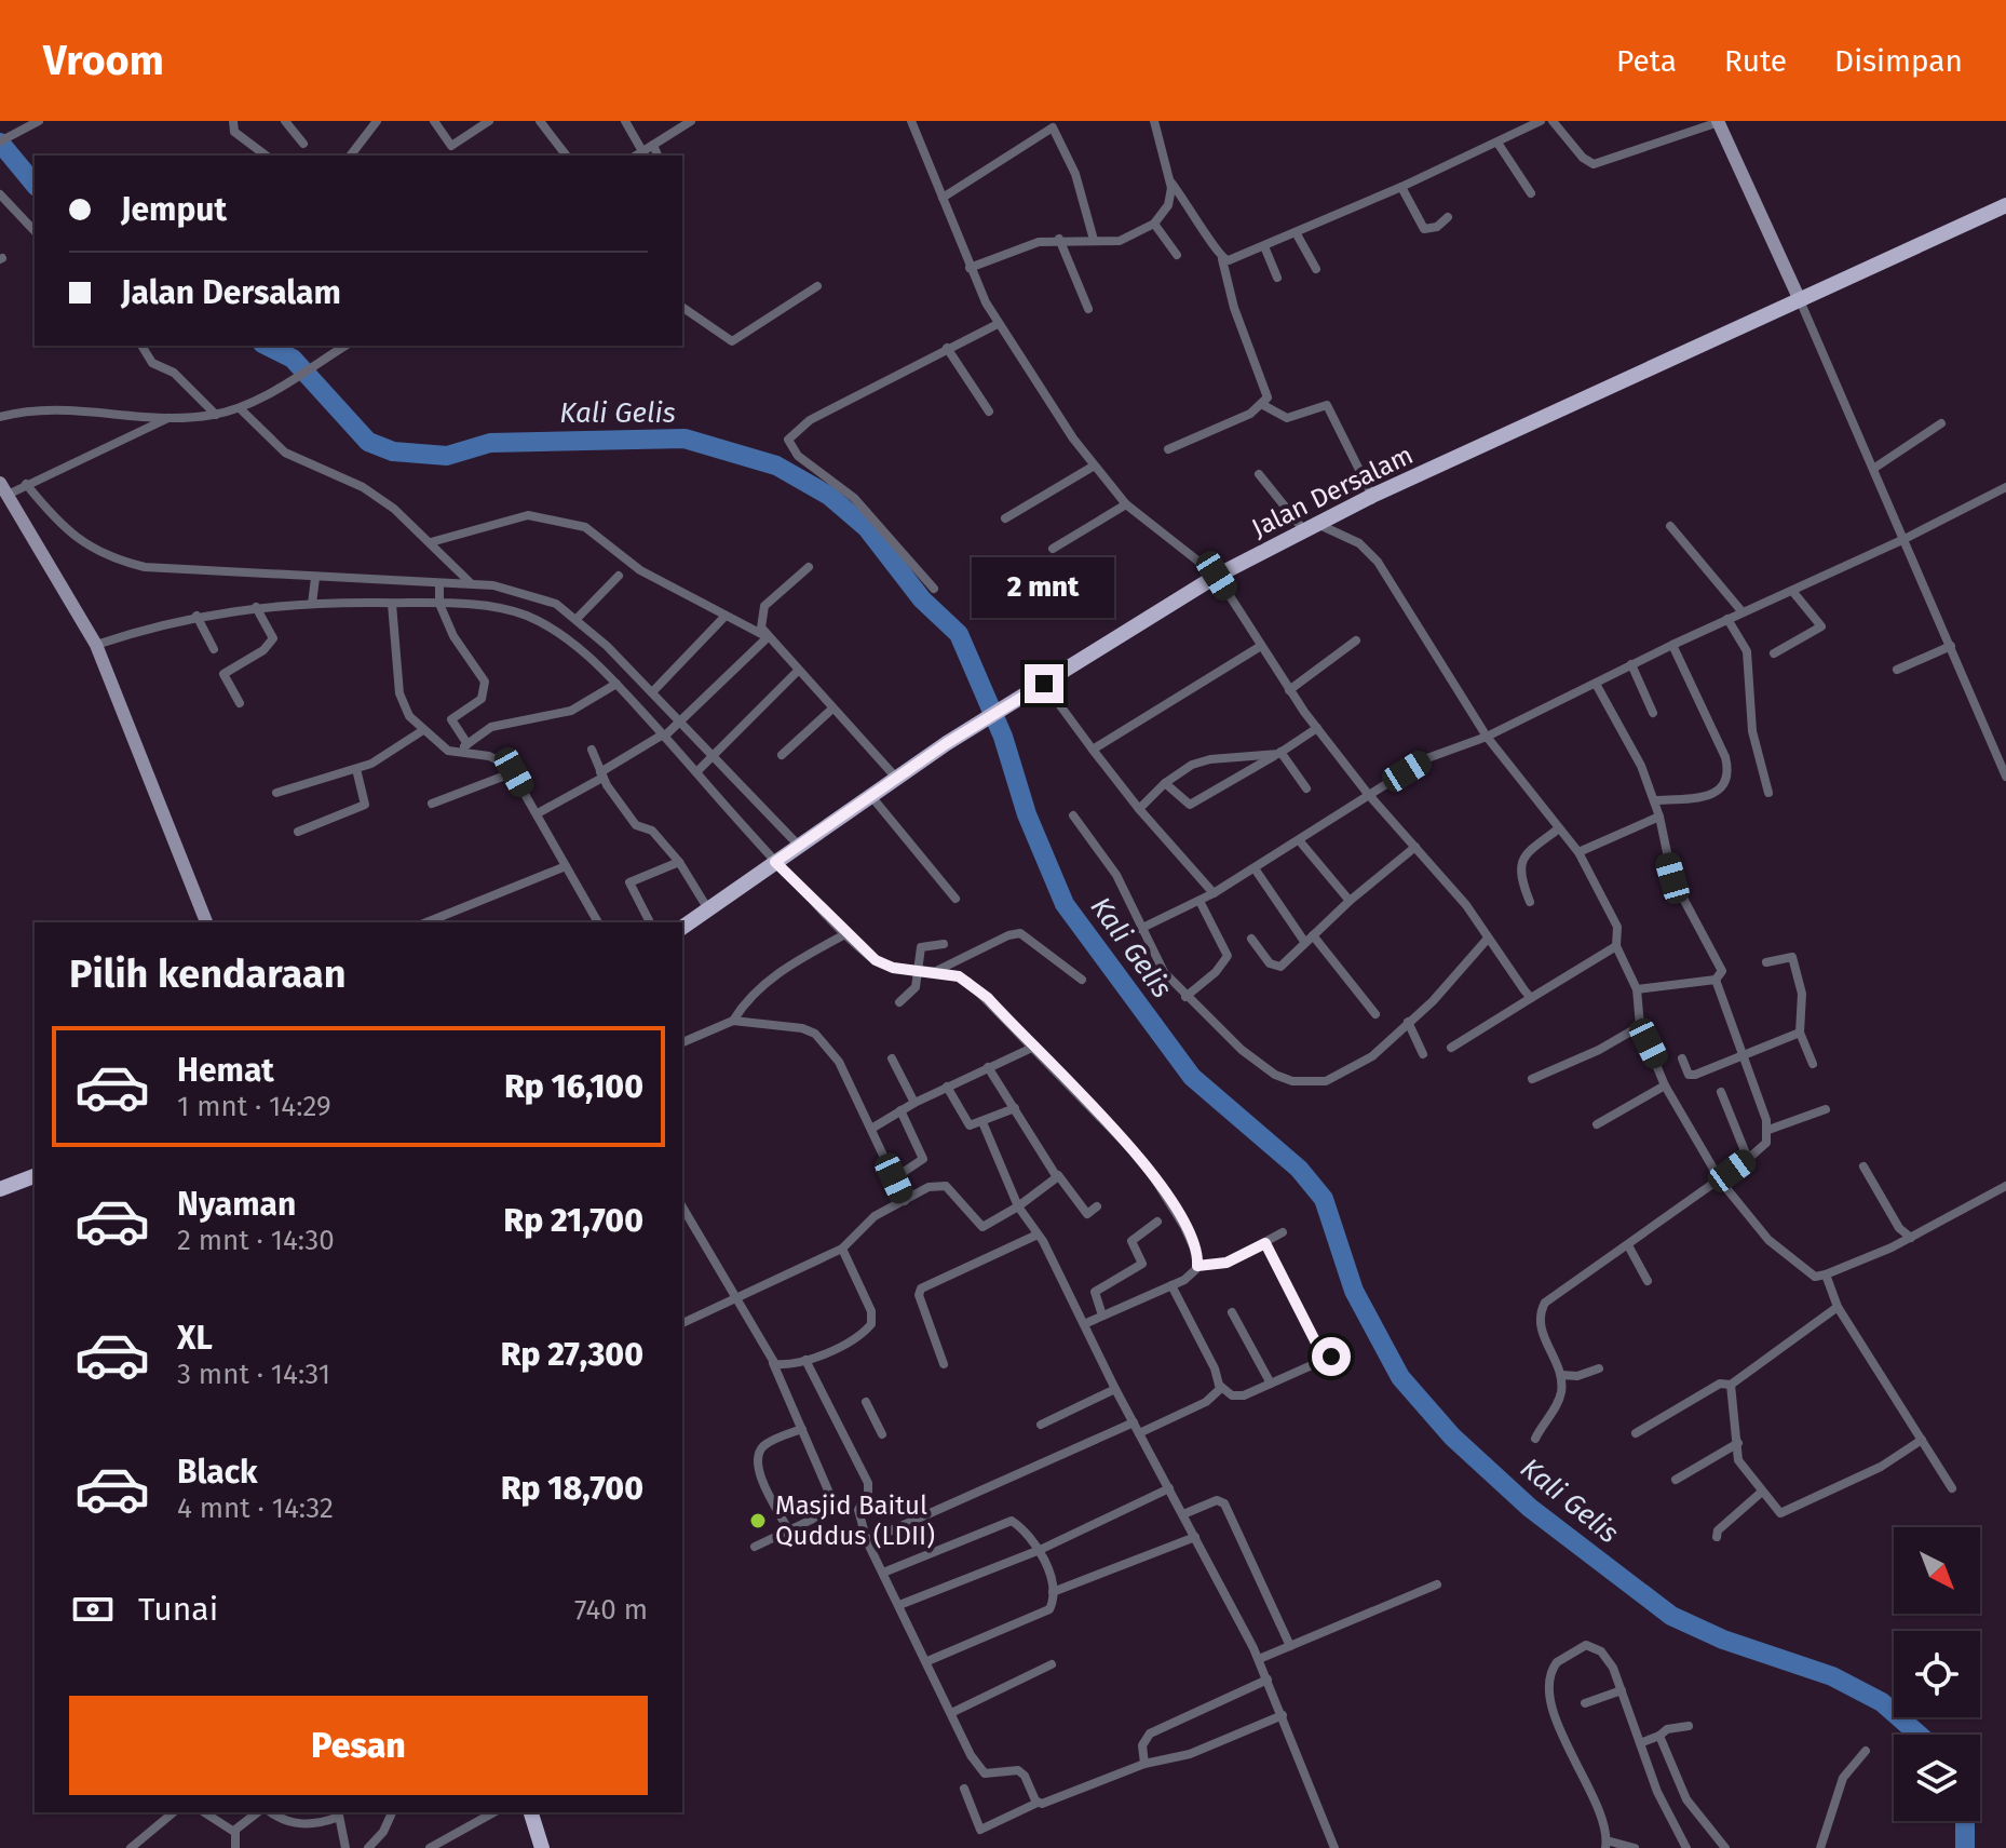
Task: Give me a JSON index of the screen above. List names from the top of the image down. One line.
{"streets":{"main road":["Jalan Dersalam"]},"water":["Kali Gelis"],"places":["Masjid Baitul Quddus (LDII)"],"north":"bottom right","page":{"header":"Vroom","nav":["Peta","Rute","Disimpan"],"banner":["Jemput","Jalan Dersalam"],"bubble":"2 mnt","heading":"Pilih kendaraan","list":[{"name":"Hemat","note":"1 mnt · 14:29","value":"Rp 16,100"},{"name":"Nyaman","note":"2 mnt · 14:30","value":"Rp 21,700"},{"name":"XL","note":"3 mnt · 14:31","value":"Rp 27,300"},{"name":"Black","note":"4 mnt · 14:32","value":"Rp 18,700"}],"pay":["Tunai","740 m"],"buttons":"Pesan"}}
